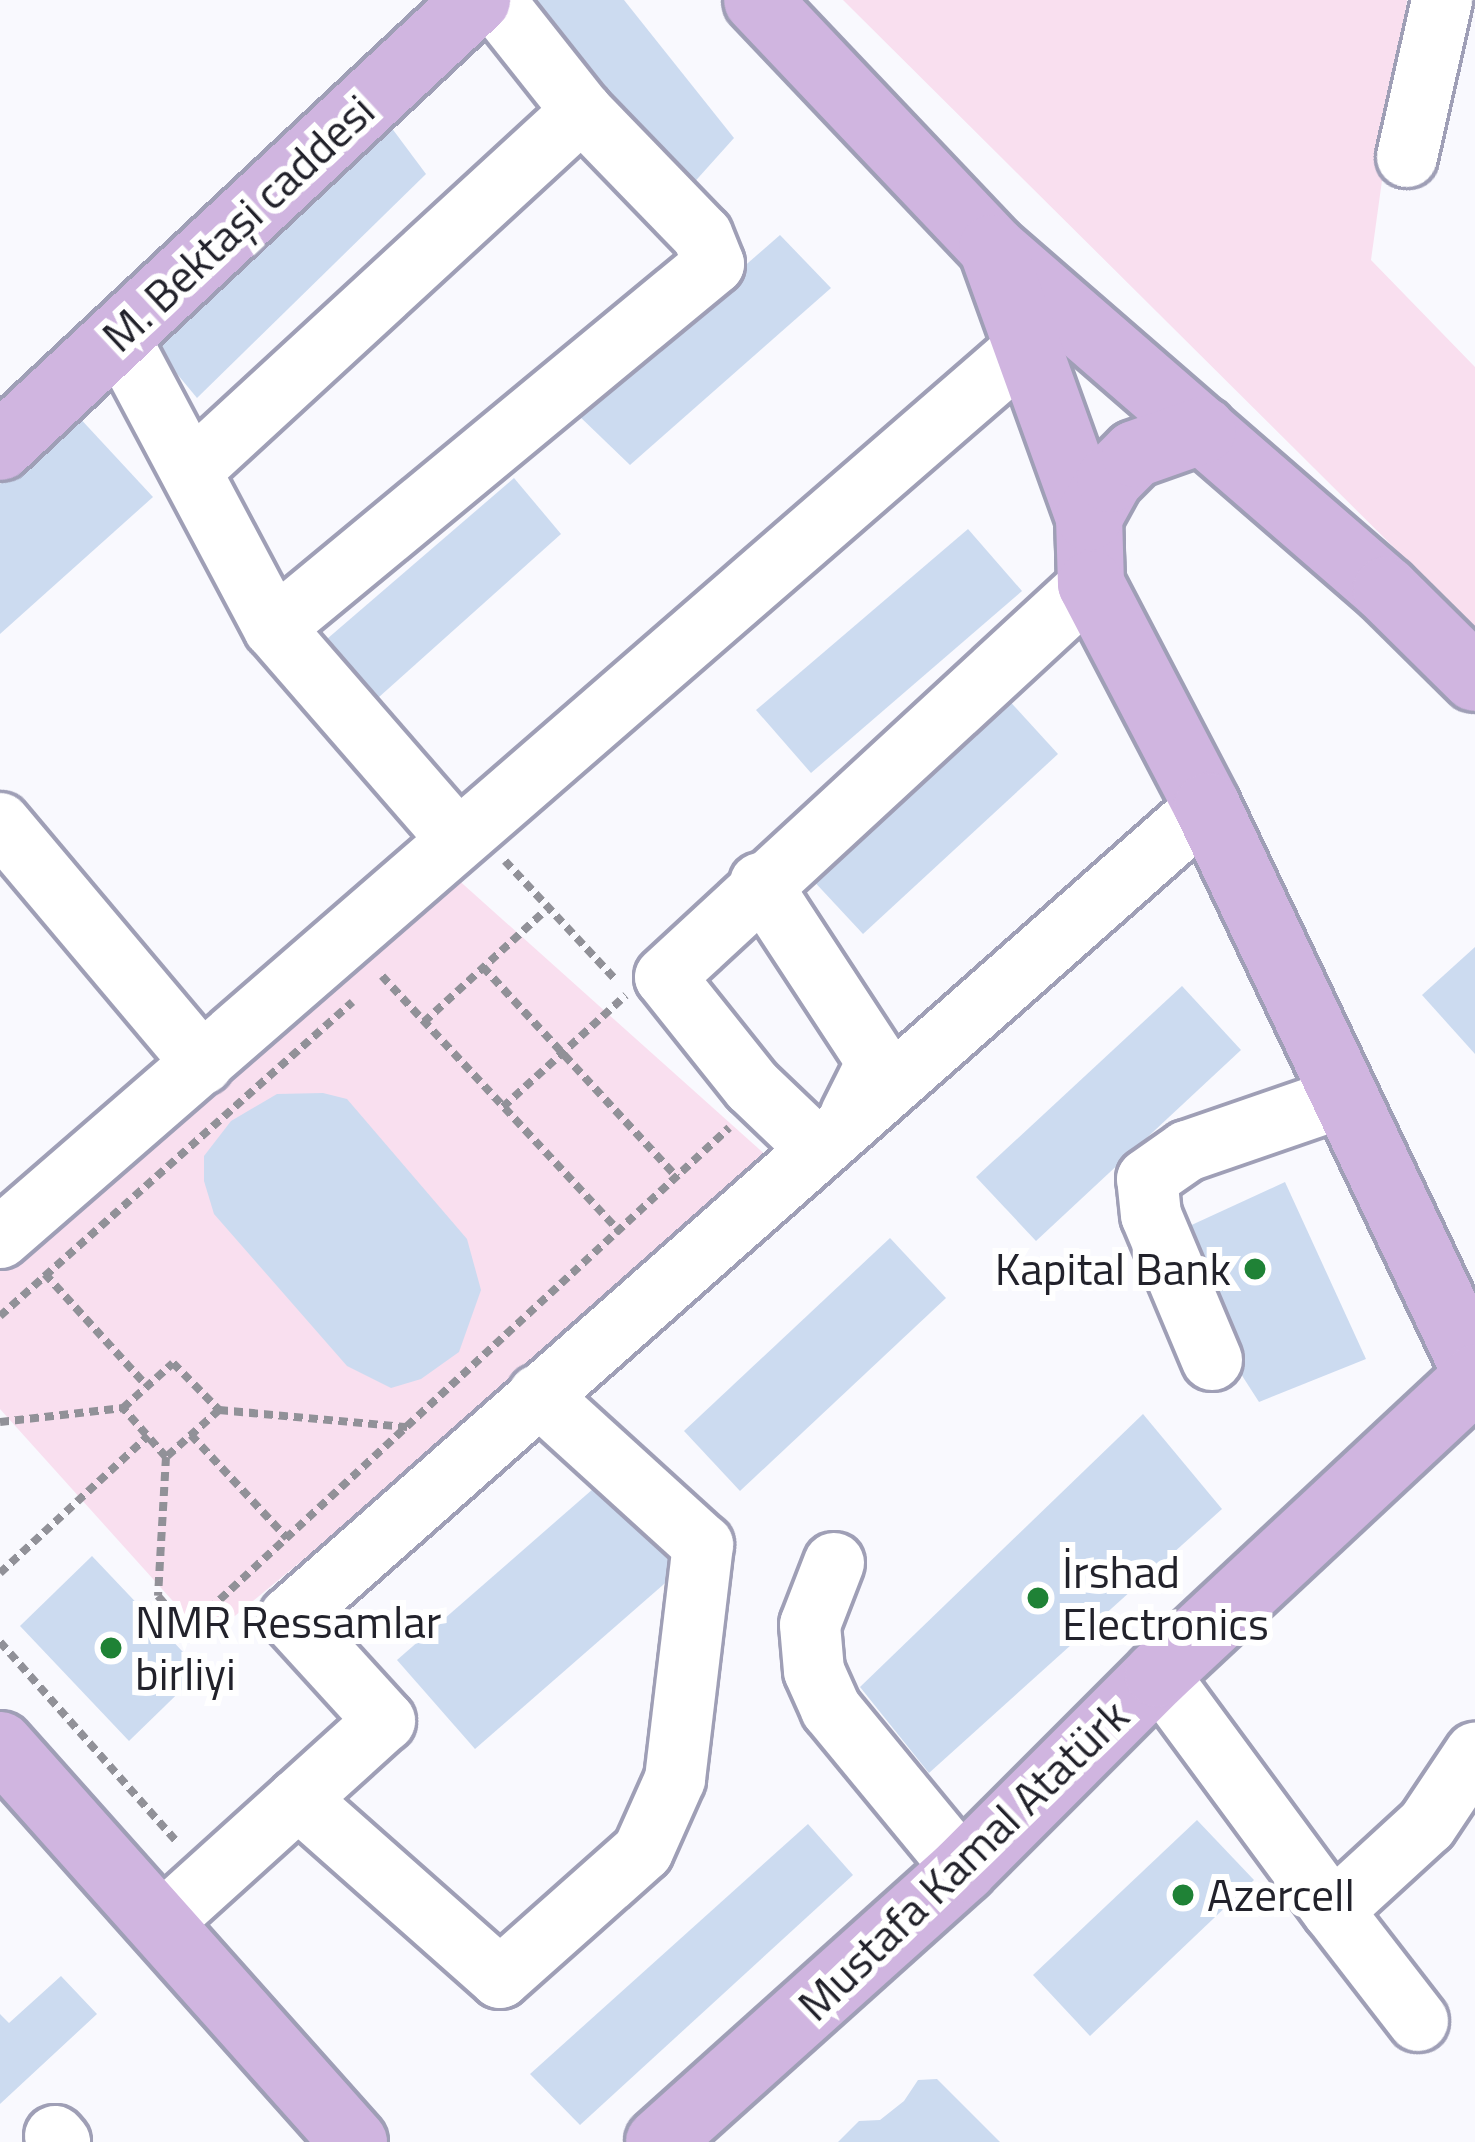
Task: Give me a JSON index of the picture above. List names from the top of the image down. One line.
{"streets":{"main road":["M. Bektaşi caddesi","Mustafa Kamal Atatürk"]},"places":["Kapital Bank","İrshad Electronics","NMR Ressamlar birliyi","Azercell"]}
